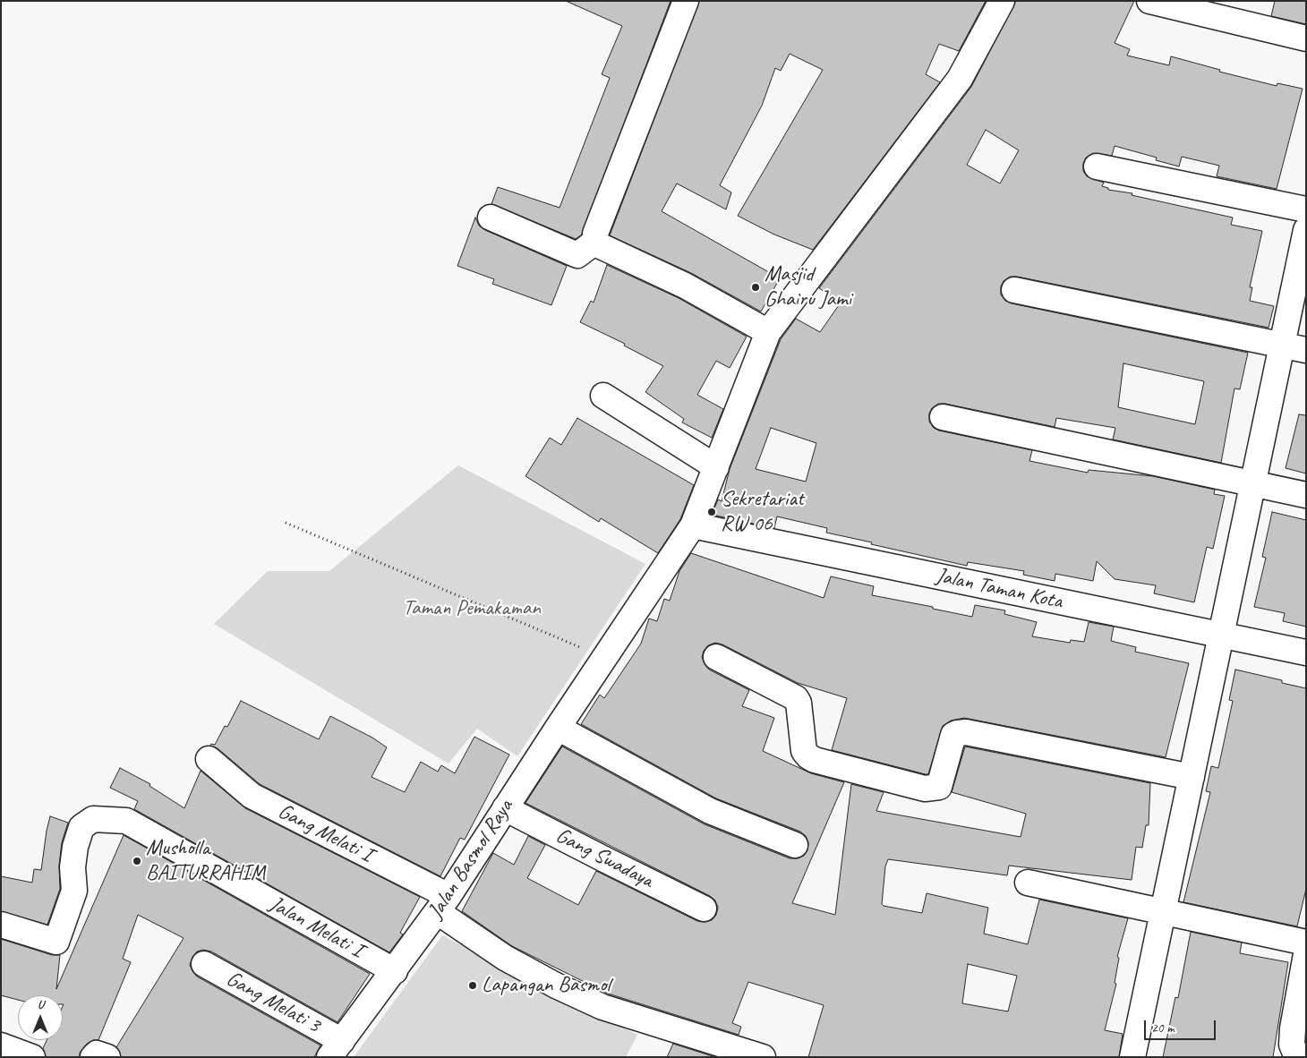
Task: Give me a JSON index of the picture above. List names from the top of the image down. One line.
{"streets":{"street":["Jalan Taman Kota","Gang Melati I","Gang Swadaya","Jalan Basmol Raya","Jalan Melati I","Gang Melati 3"]},"crossings":[["Jalan Taman Kota","Jalan Basmol Raya"],["Gang Melati I","Jalan Basmol Raya"],["Gang Swadaya","Jalan Basmol Raya"],["Jalan Basmol Raya","Jalan Melati I"],["Jalan Basmol Raya","Gang Melati 3"]],"parks":["Taman Pemakaman"],"places":["Masjid Ghairu Jami","Sekretariat RW 06","Musholla BAITURRAHIM","Lapangan Basmol"],"scale_bar":"20 m","north":"top"}
